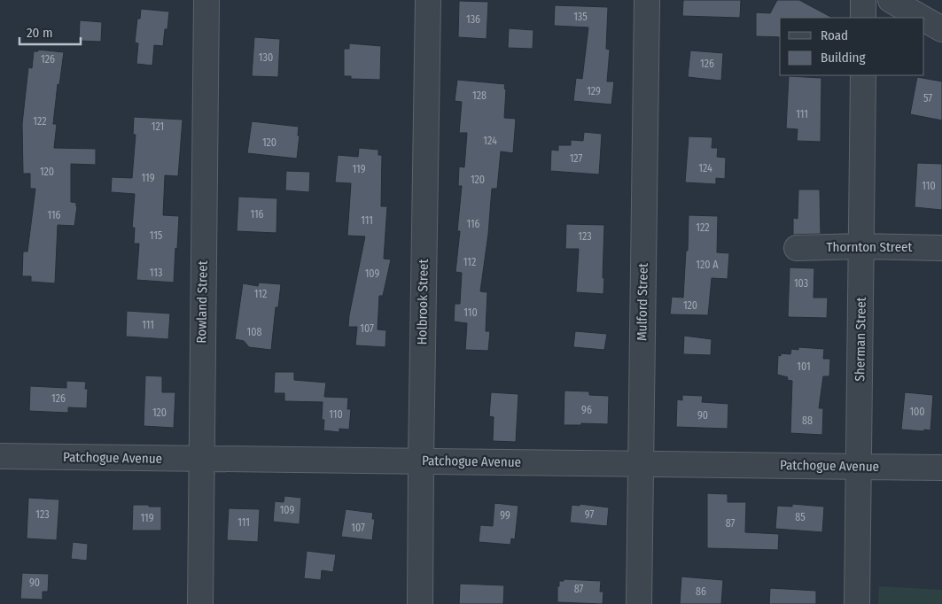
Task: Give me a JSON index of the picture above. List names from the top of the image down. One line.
{"streets":{"street":["Thornton Street","Rowland Street","Holbrook Street","Mulford Street","Sherman Street","Patchogue Avenue"]},"crossings":[["Thornton Street","Sherman Street"],["Rowland Street","Patchogue Avenue"],["Holbrook Street","Patchogue Avenue"],["Mulford Street","Patchogue Avenue"],["Sherman Street","Patchogue Avenue"]],"house_numbers":["135","136","130","126","126","129","128","57","111","122","121","124","120","127","124","119","120","119","120","110","116","116","111","116","122","115","123","112","120 A","113","109","103","112","120","110","111","107","108","101","126","96","100","120","110","90","88","109","123","97","99","85","119","111","87","107","90","87","86"],"legend":["Road","Building"],"scale_bar":"20 m"}
